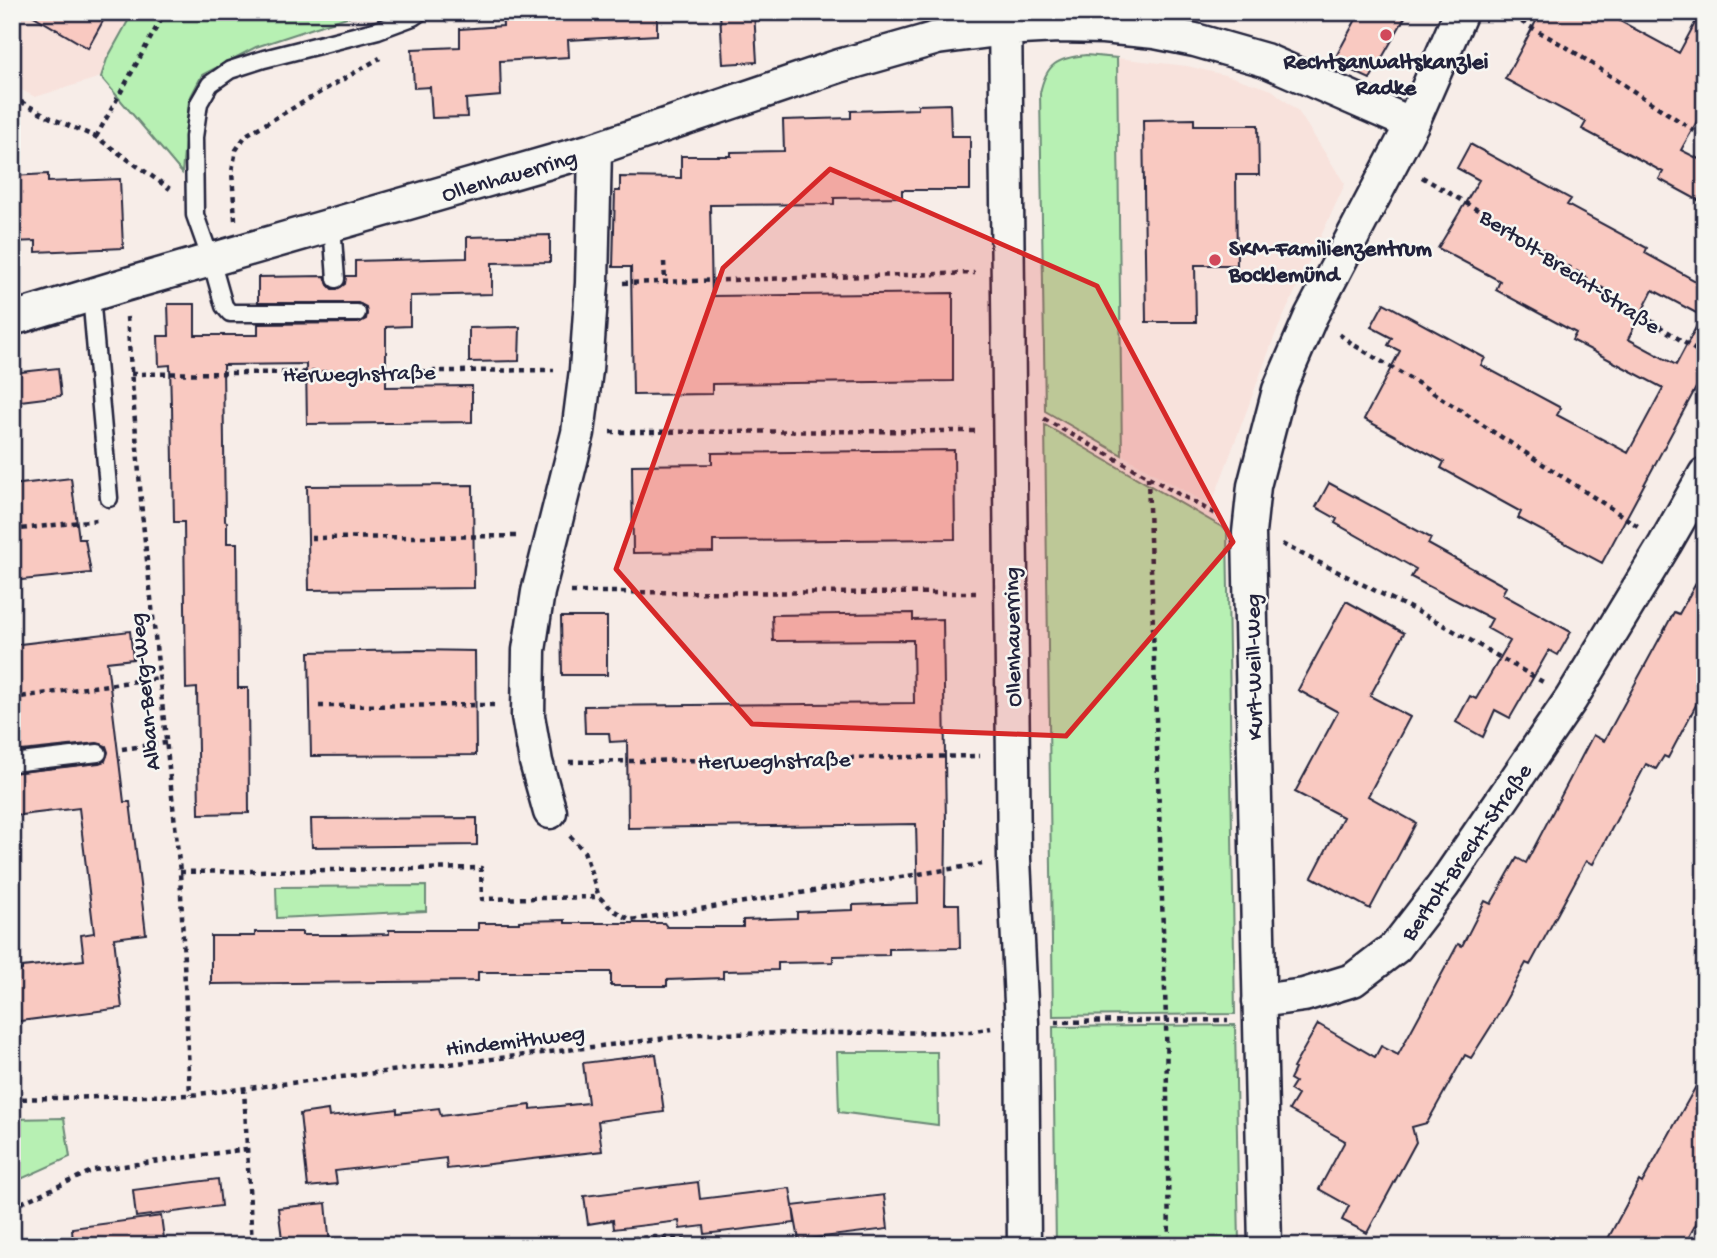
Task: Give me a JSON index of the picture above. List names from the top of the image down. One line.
{"streets":{"street":["Ollenhauerring","Bertolt-Brecht-Straße","Kurt-Weill-Weg"],"path":["Herweghstraße","Alban-Berg-Weg","Hindemithweg"]},"crossings":[["Ollenhauerring","Herweghstraße"],["Ollenhauerring","Alban-Berg-Weg"],["Ollenhauerring","Hindemithweg"],["Bertolt-Brecht-Straße","Kurt-Weill-Weg"],["Bertolt-Brecht-Straße","Hindemithweg"],["Herweghstraße","Alban-Berg-Weg"],["Kurt-Weill-Weg","Hindemithweg"],["Alban-Berg-Weg","Hindemithweg"]],"places":["Rechtsanwaltskanzlei Radke","SKM-Familienzentrum Bocklemünd"]}
